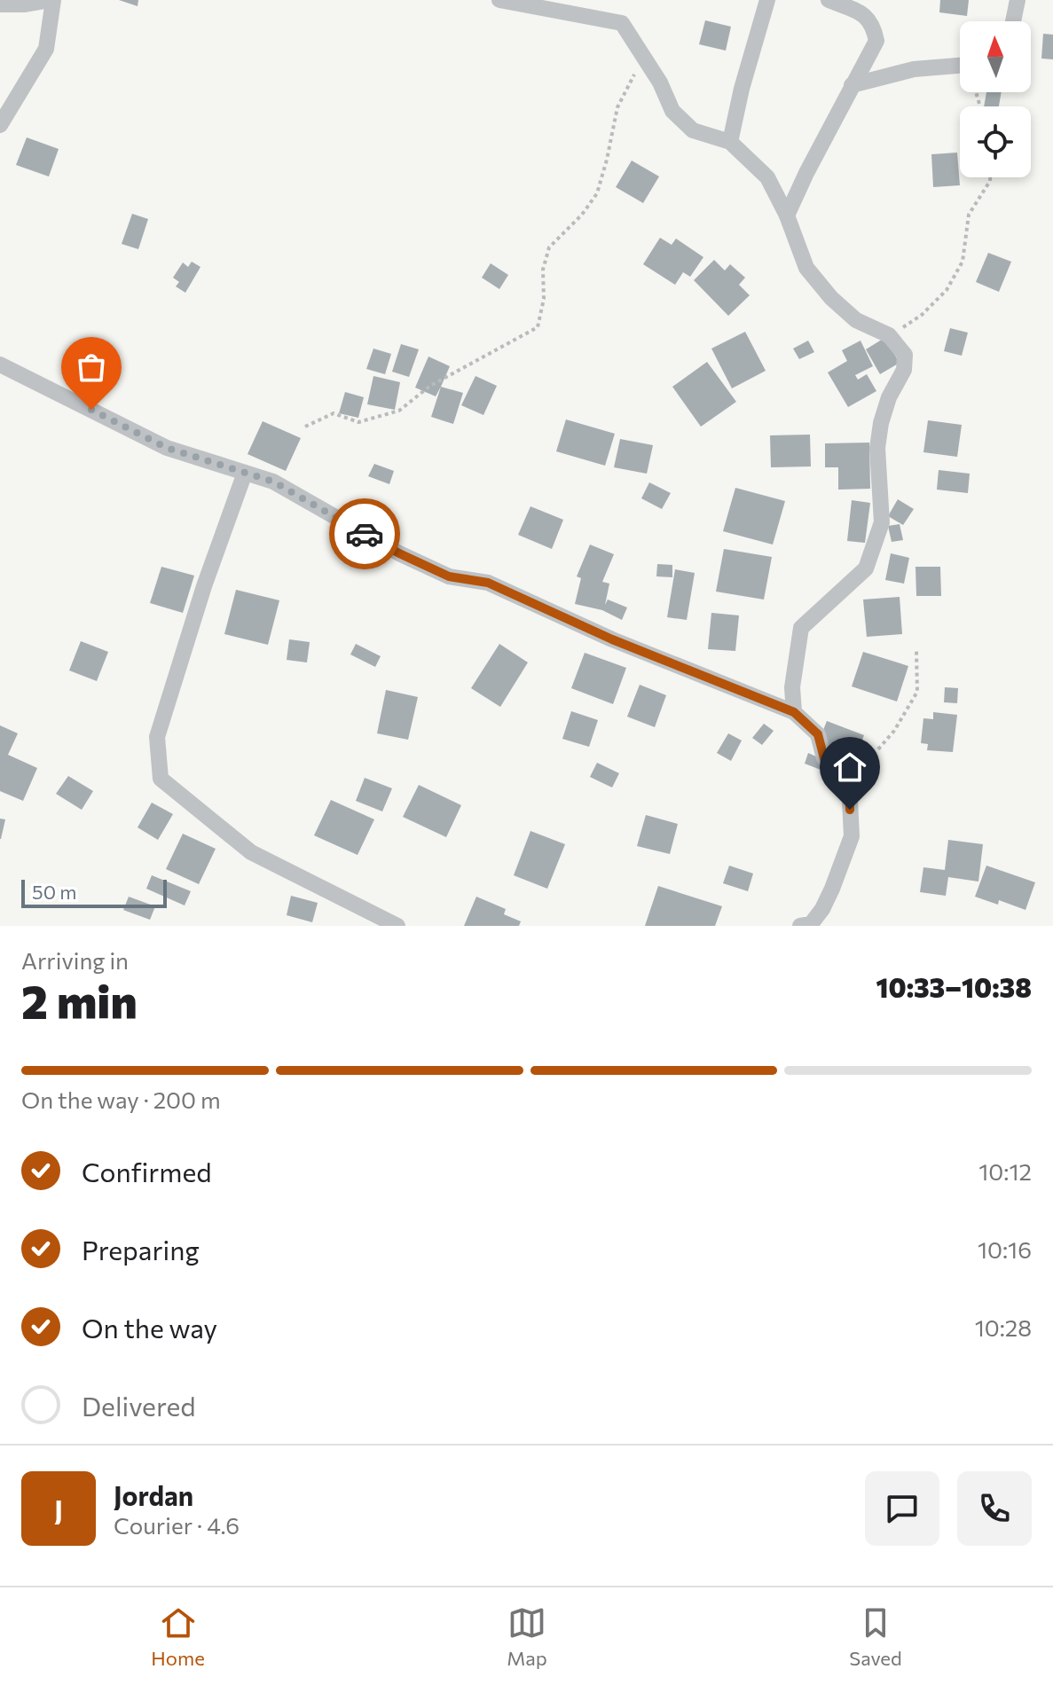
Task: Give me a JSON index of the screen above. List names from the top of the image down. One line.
{"scale_bar":"50 m","north":"top","page":{"scale":"50 m","heading":["2 min","Arriving in","10:33–10:38"],"panel":["Jordan","Courier · 4.6"],"bar":"On the way · 200 m","list":[["Confirmed","10:12"],["Preparing","10:16"],["On the way","10:28"],"Delivered"],"round":"J","tabs":["Home","Map","Saved"]}}
